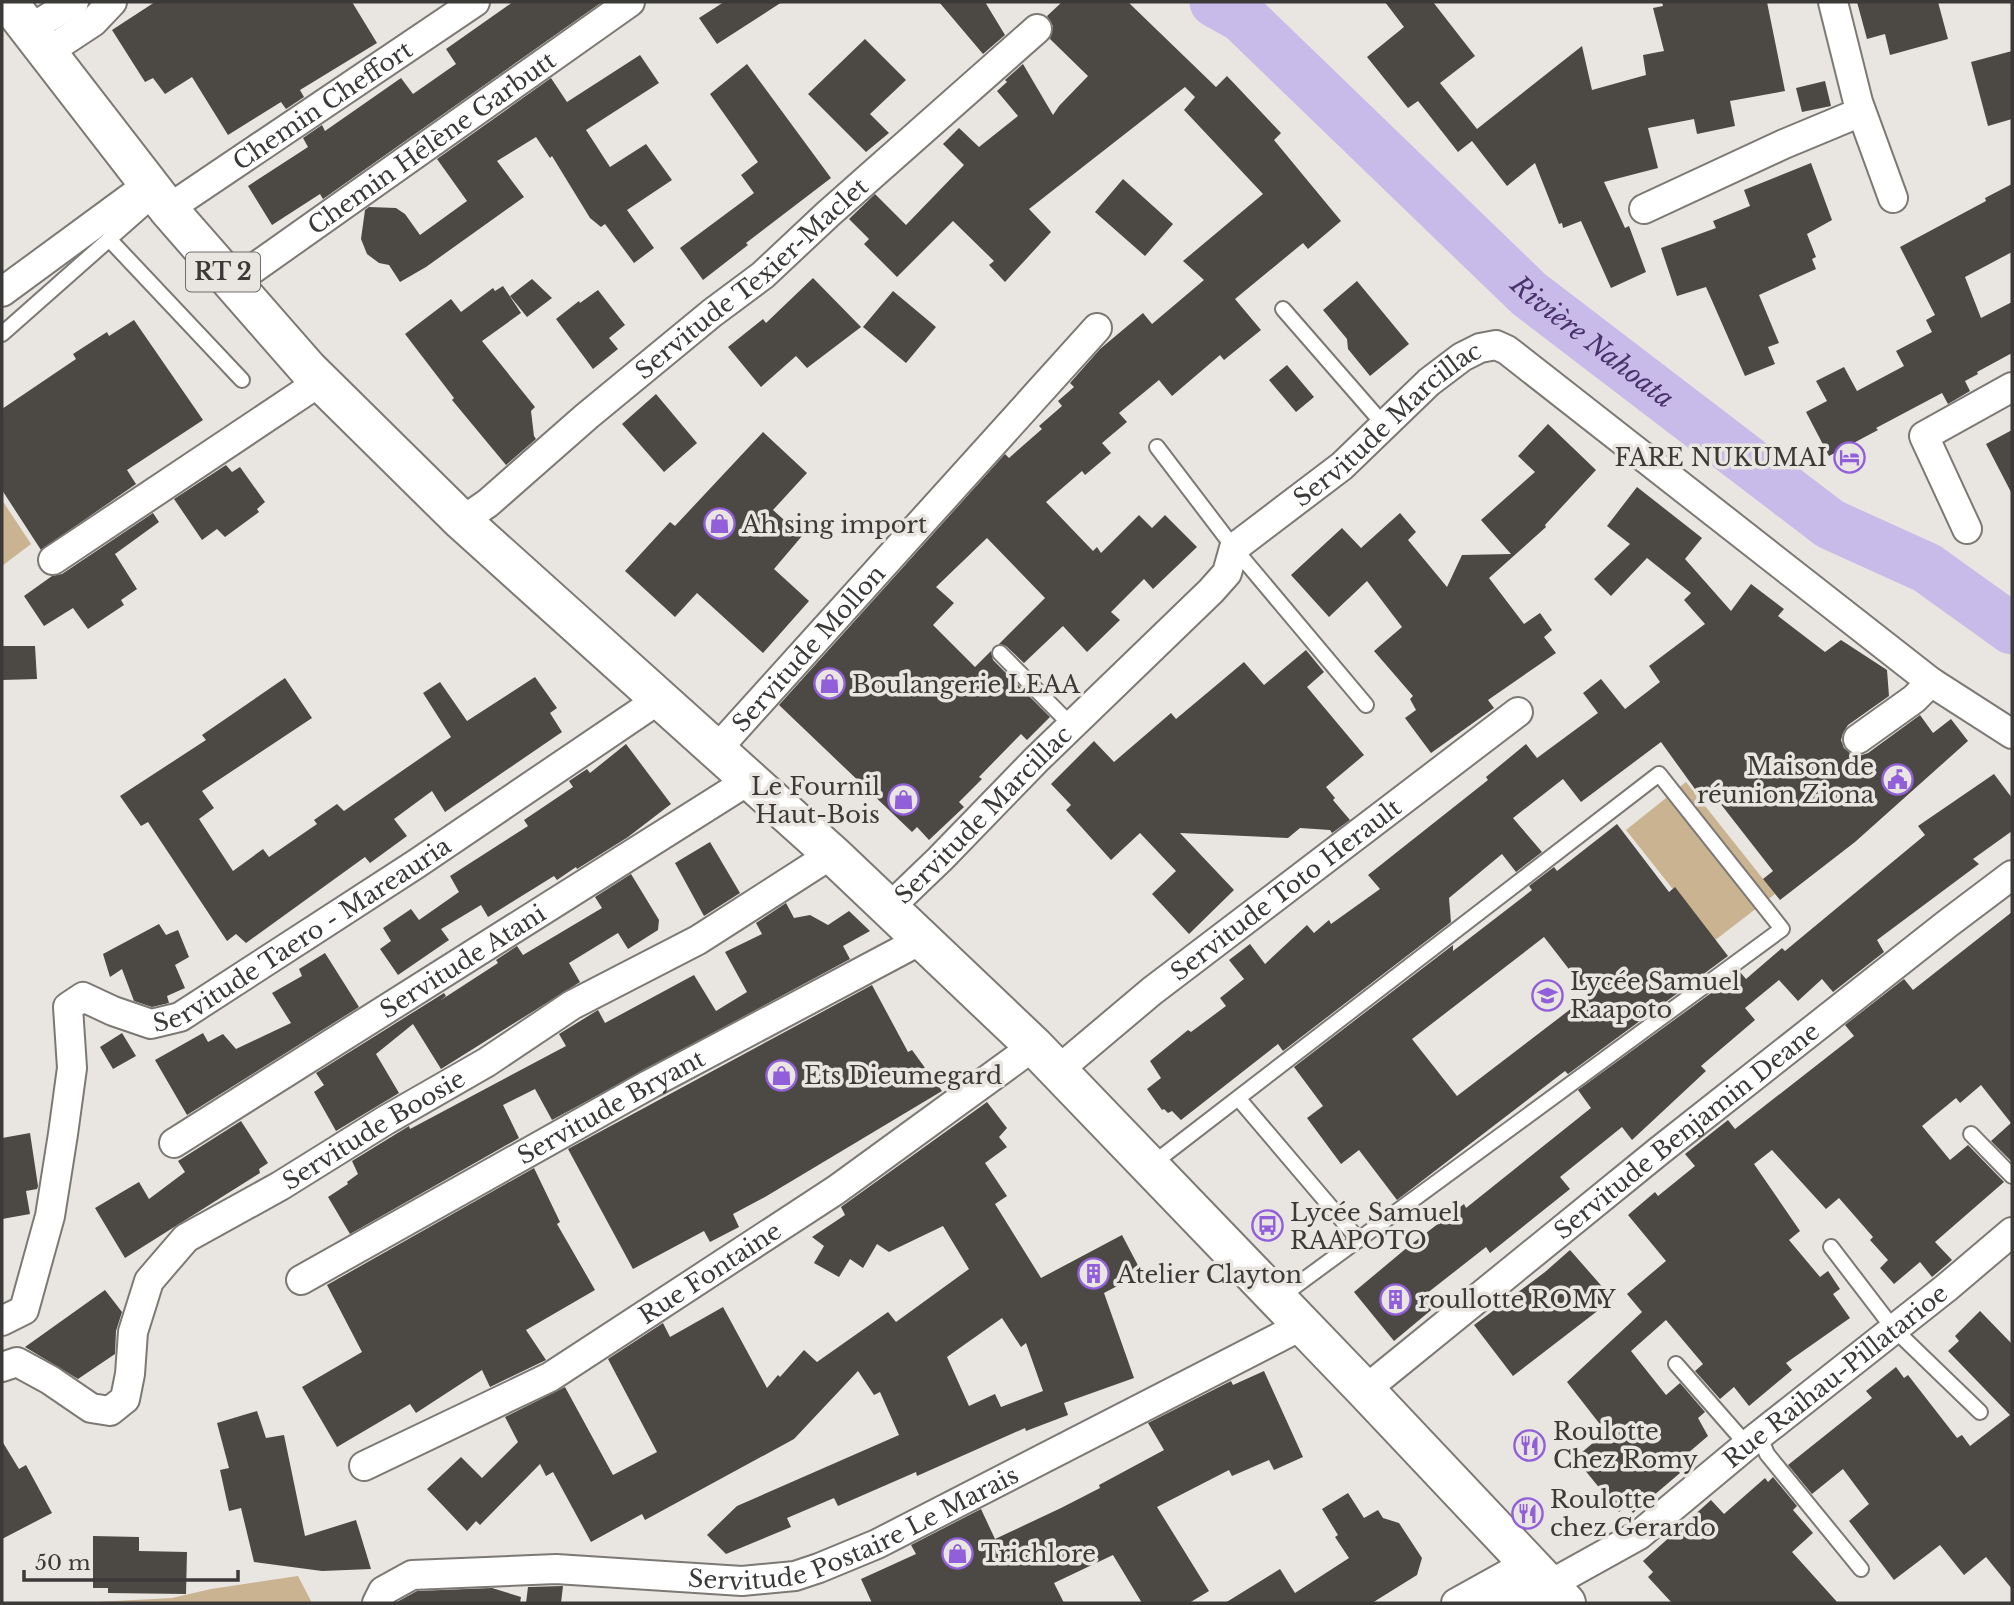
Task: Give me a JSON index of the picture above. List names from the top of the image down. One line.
{"streets":{"main road":["RT 2"],"street":["Chemin Cheffort","Chemin Hélène Garbutt","Servitude Texier-Maclet","Servitude Marcillac","Servitude Mollon","Servitude Toto Herault","Servitude Taero - Mareauria","Servitude Atani","Servitude Bryant","Servitude Boosie","Servitude Benjamin Deane","Rue Fontaine","Rue Raihau-Pillatarioe","Servitude Postaire Le Marais"]},"crossings":[["Chemin Cheffort","RT 2"],["Chemin Hélène Garbutt","RT 2"],["RT 2","Servitude Texier-Maclet"],["RT 2","Servitude Marcillac"],["RT 2","Servitude Mollon"],["RT 2","Servitude Toto Herault"],["RT 2","Servitude Taero - Mareauria"],["RT 2","Servitude Atani"],["RT 2","Servitude Bryant"],["RT 2","Servitude Boosie"],["RT 2","Servitude Benjamin Deane"],["RT 2","Rue Fontaine"],["RT 2","Rue Raihau-Pillatarioe"],["RT 2","Servitude Postaire Le Marais"],["Servitude Toto Herault","Rue Fontaine"]],"water":["Rivière Nahoata"],"places":{"hotel":["FARE NUKUMAI"],"shop":["Ah sing import","Boulangerie LEAA","Le Fournil Haut-Bois","Ets Dieumegard","Trichlore"],"public building":["Maison de réunion Ziona"],"school or university":["Lycée Samuel Raapoto"],"bus stop":["Lycée Samuel RAAPOTO"],"building":["Atelier Clayton","roullotte ROMY"],"restaurant":["Roulotte Chez Romy","Roulotte chez Gerardo"]},"scale_bar":"50 m"}
